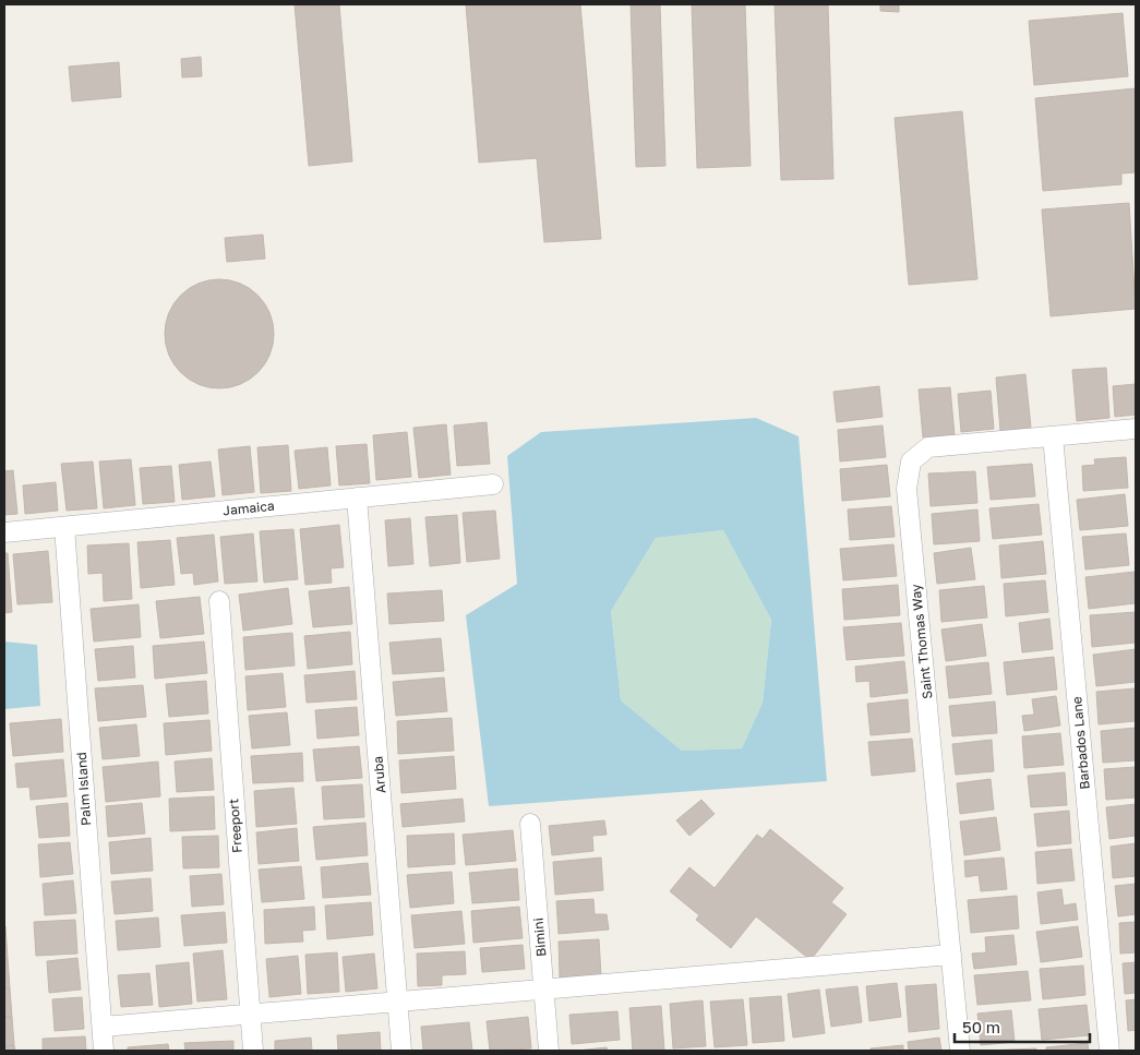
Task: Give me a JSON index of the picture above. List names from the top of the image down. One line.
{"streets":{"street":["Jamaica","Saint Thomas Way","Barbados Lane","Aruba","Palm Island","Freeport","Bimini"]},"crossings":[["Jamaica","Aruba"],["Jamaica","Palm Island"],["Saint Thomas Way","Barbados Lane"]],"scale_bar":"50 m"}
